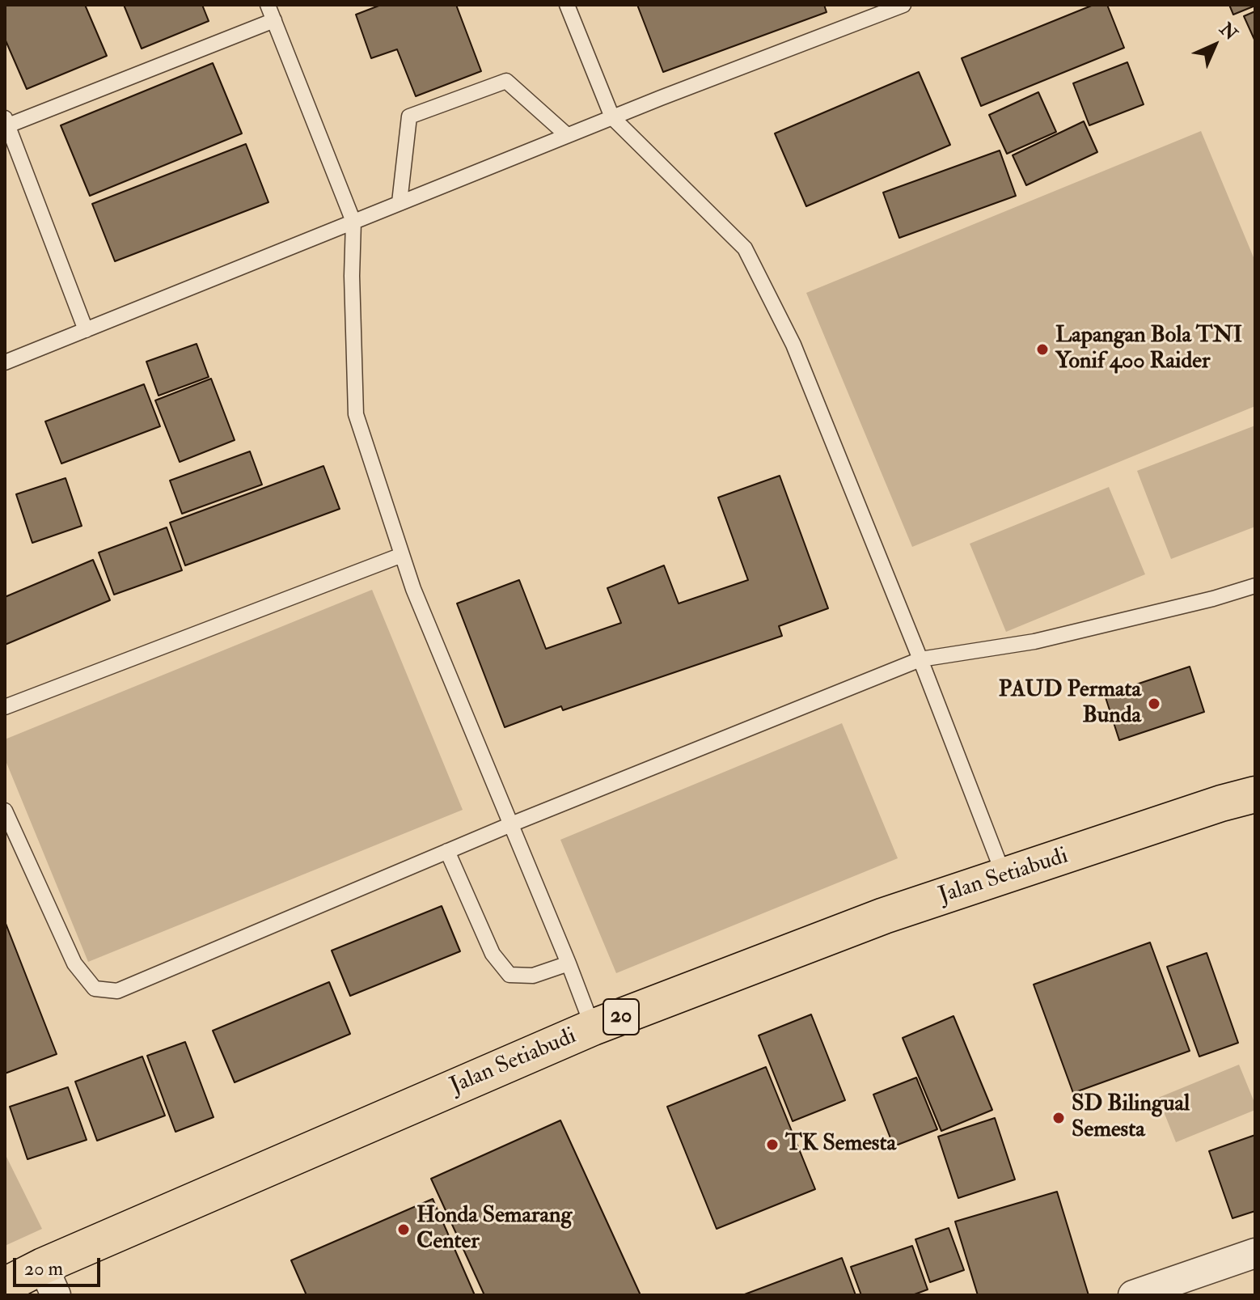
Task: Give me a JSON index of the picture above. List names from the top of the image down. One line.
{"streets":{"highway":["Jalan Setiabudi","20"]},"places":["Lapangan Bola TNI Yonif 400 Raider","PAUD Permata Bunda","SD Bilingual Semesta","TK Semesta","Honda Semarang Center"],"scale_bar":"20 m","north":"top right"}
